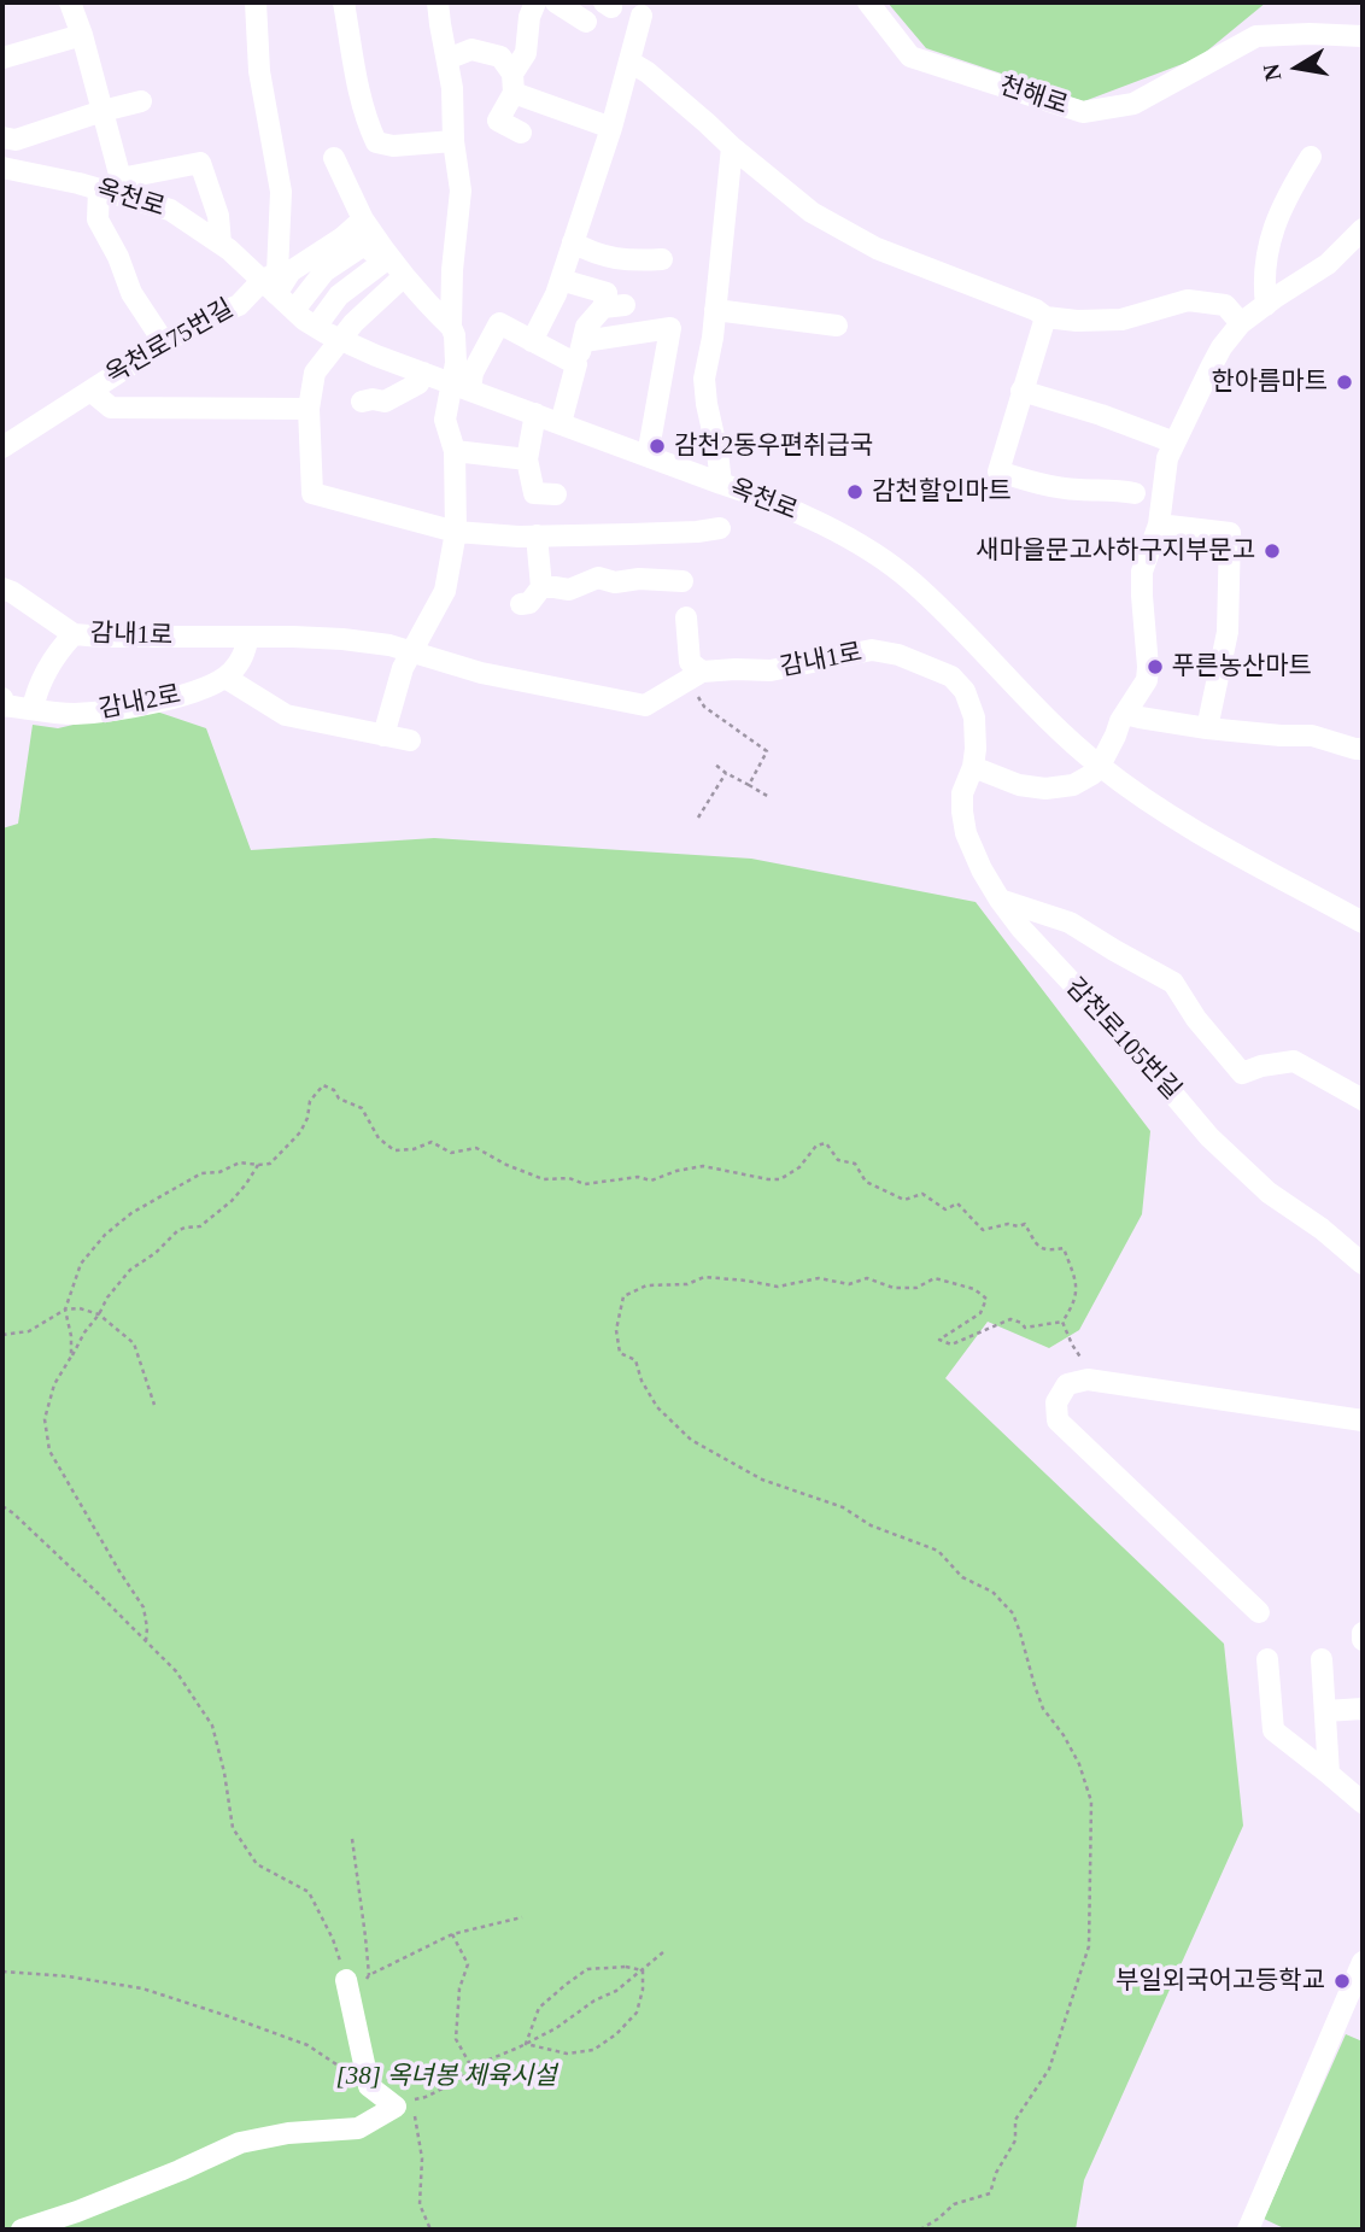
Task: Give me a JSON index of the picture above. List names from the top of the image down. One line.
{"streets":{"street":["천해로","옥천로","옥천로75번길","감내1로","감내2로","감천로105번길"]},"crossings":[["옥천로","옥천로75번길"],["감내1로","감천로105번길"]],"parks":["[38] 옥녀봉 체육시설"],"places":["한아름마트","감천2동우편취급국","감천할인마트","새마을문고사하구지부문고","푸른농산마트","부일외국어고등학교"],"north":"left"}
